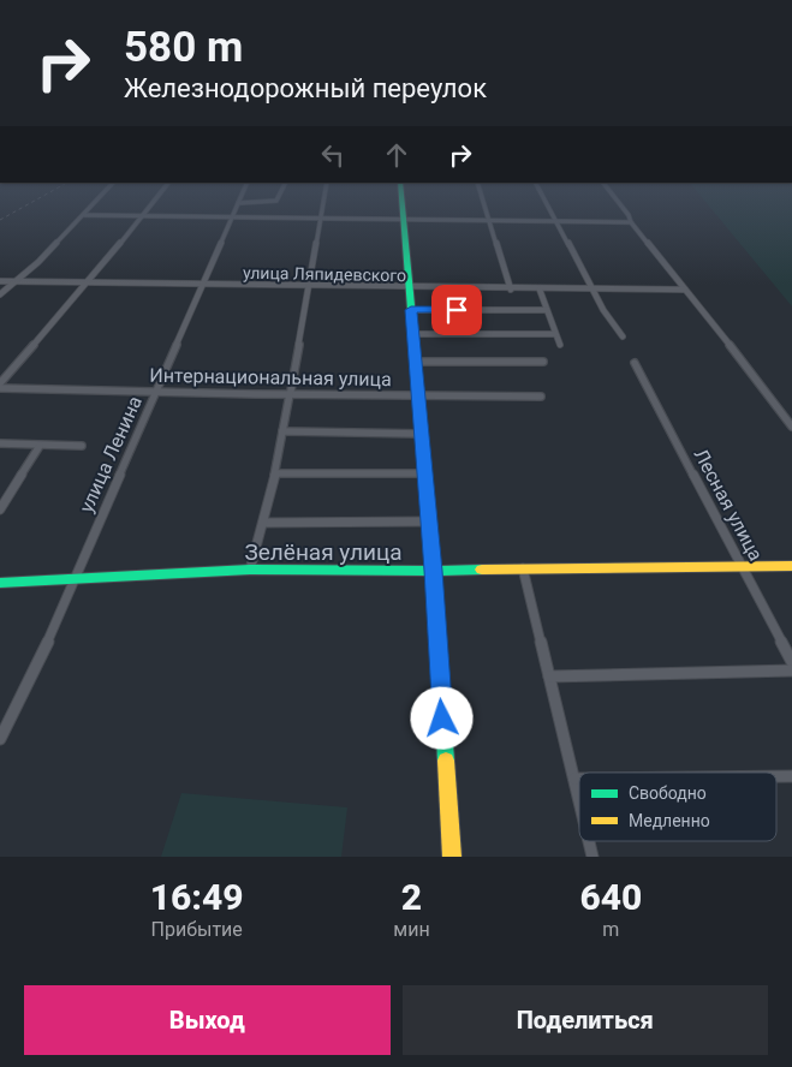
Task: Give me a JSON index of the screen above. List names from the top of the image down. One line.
{"streets":{"street":["улица Ляпидевского","Интернациональная улица","улица Ленина","Лесная улица","Зелёная улица"]},"crossings":[["улица Ляпидевского","улица Ленина"],["Интернациональная улица","улица Ленина"],["улица Ленина","Зелёная улица"],["Лесная улица","Зелёная улица"]],"legend":["Свободно","Медленно"],"page":{"turn":["580 m","Железнодорожный переулок"],"eta":["16:49","Прибытие","2","мин","640","m"],"buttons":["Выход","Поделиться"]}}
